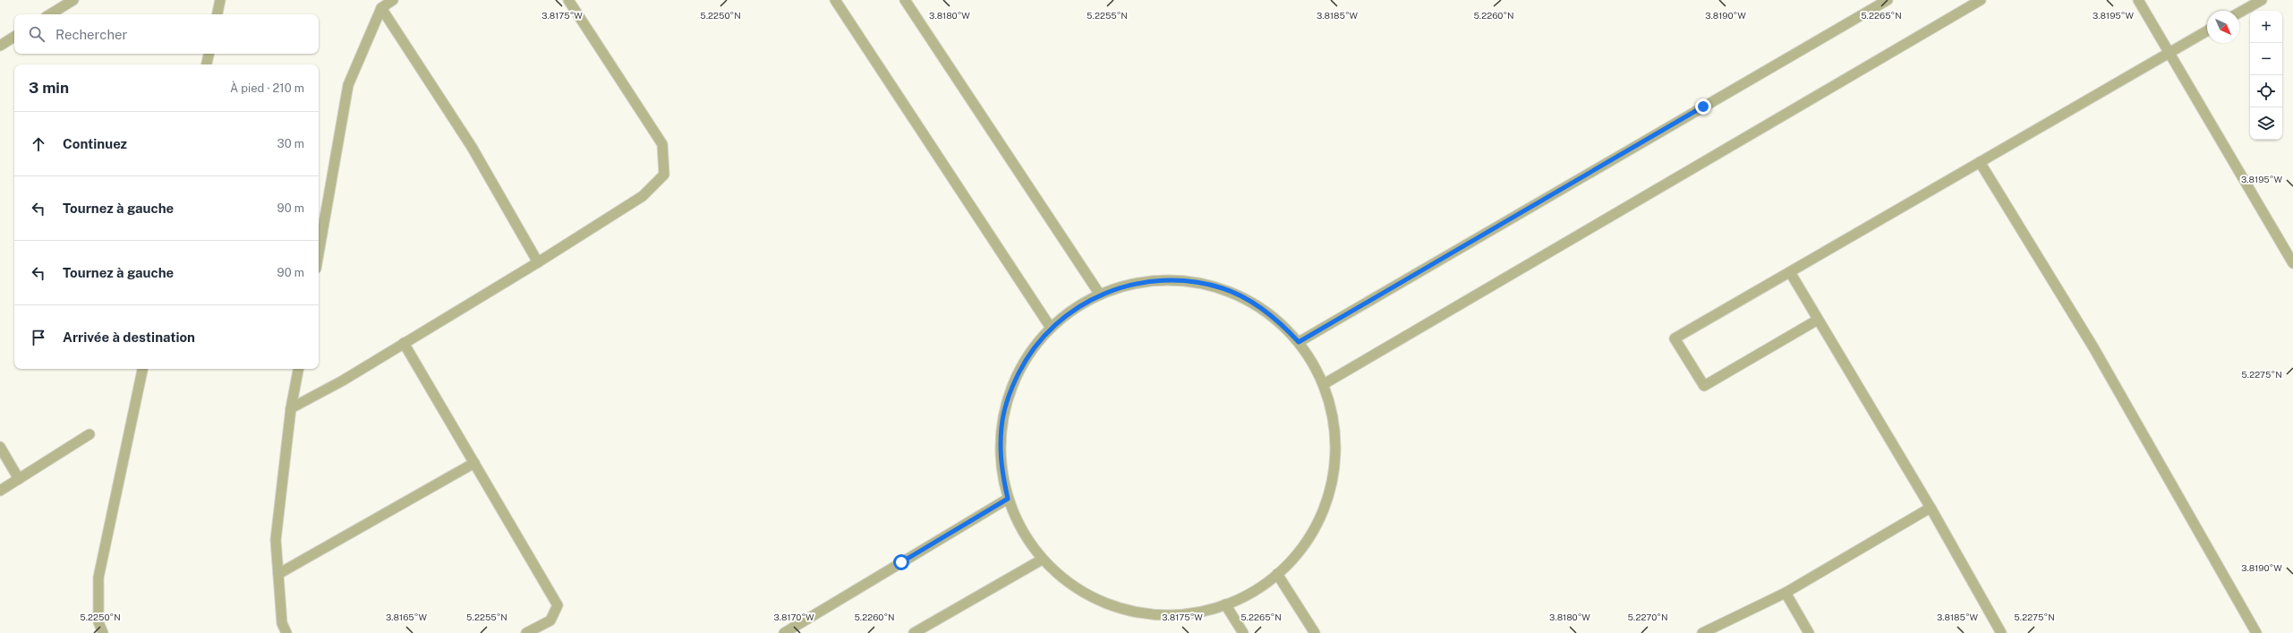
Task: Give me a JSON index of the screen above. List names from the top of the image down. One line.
{"north":"bottom right","page":{"map_buttons":["+","−"],"search":"Rechercher","heading":["3 min","À pied · 210 m"],"list":[["Continuez","30 m"],["Tournez à gauche","90 m"],["Tournez à gauche","90 m"],"Arrivée à destination"]},"coordinates":["3.8175°W","5.2250°N","3.8180°W","5.2255°N","3.8185°W","5.2260°N","3.8190°W","5.2265°N","3.8195°W","5.2275°N","3.8170°W","5.2270°N","3.8165°W"]}
